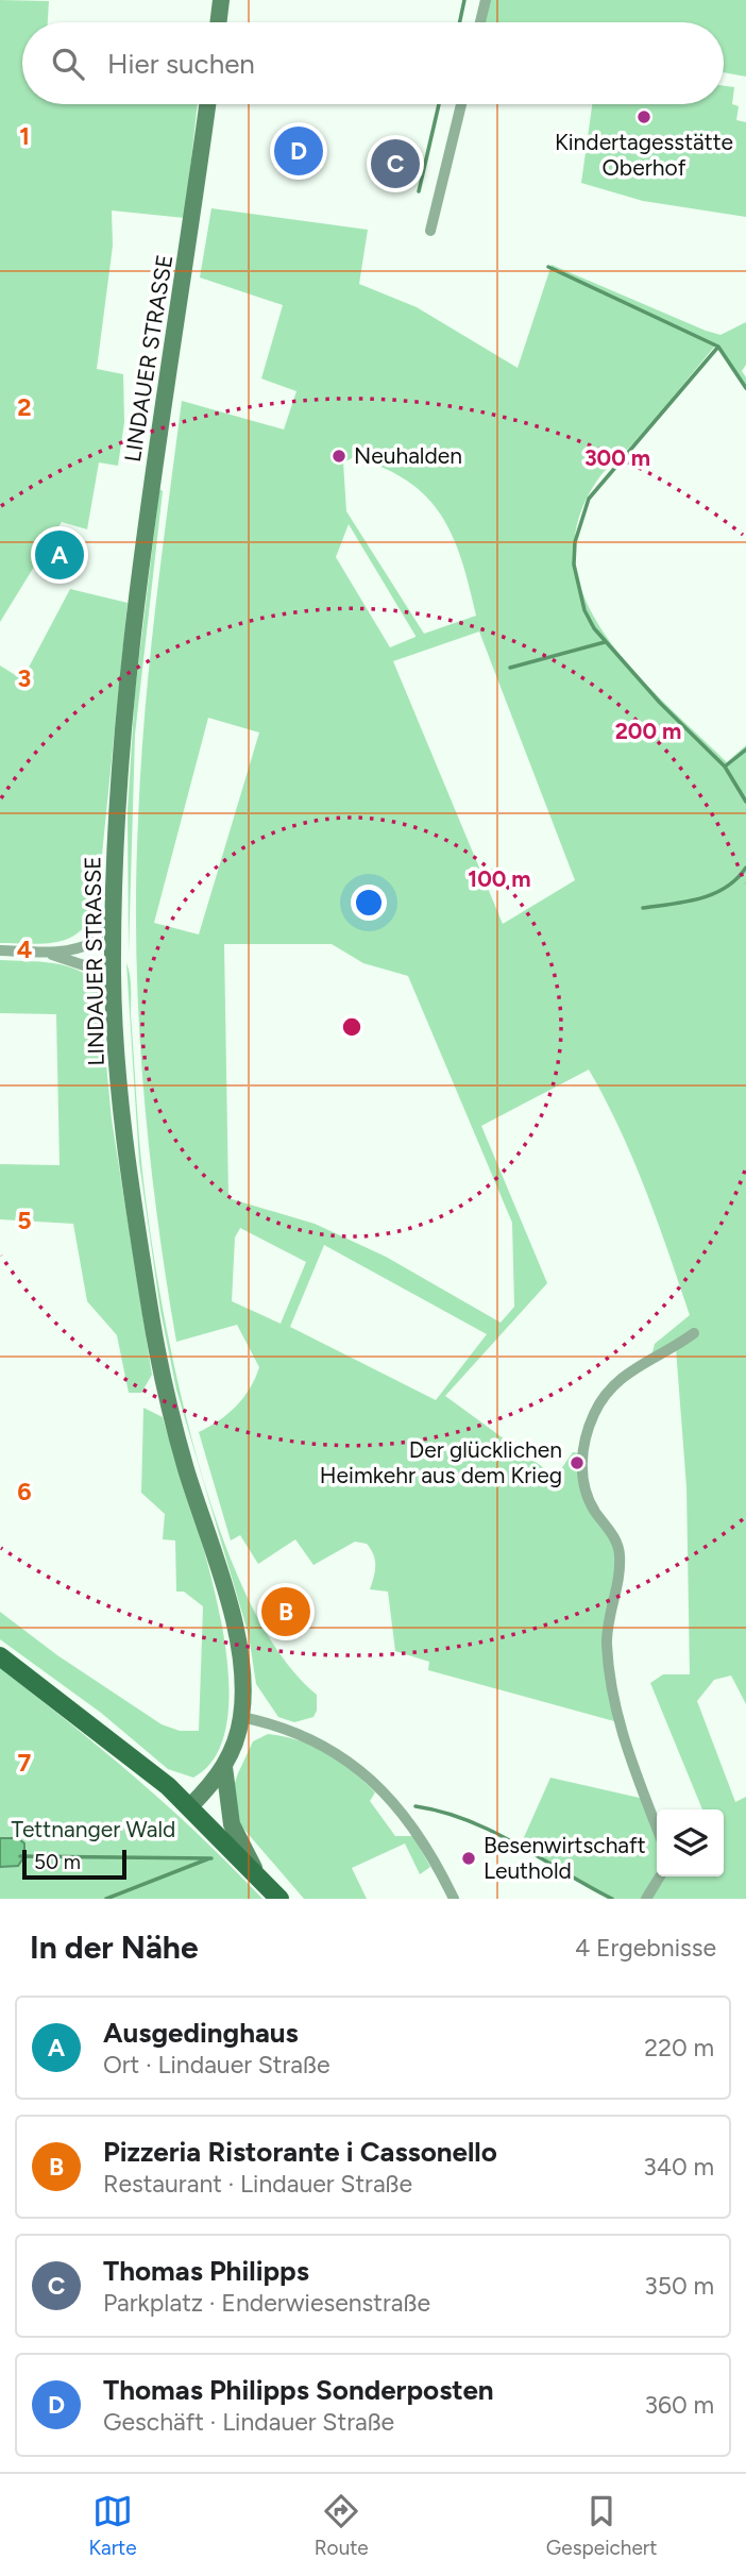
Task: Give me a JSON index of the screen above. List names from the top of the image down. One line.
{"streets":{"main road":["LINDAUER STRASSE"]},"parks":["Tettnanger Wald"],"places":["Kindertagesstätte Oberhof","Neuhalden","Der glücklichen Heimkehr aus dem Krieg","Besenwirtschaft Leuthold"],"scale_bar":"50 m","page":{"search":"Hier suchen","pins":["D","C","A","B"],"scale":"50 m","heading":["In der Nähe","4 Ergebnisse"],"list":[{"mark":"A","name":"Ausgedinghaus","note":"Ort · Lindauer Straße","value":"220 m"},{"mark":"B","name":"Pizzeria Ristorante i Cassonello","note":"Restaurant · Lindauer Straße","value":"340 m"},{"mark":"C","name":"Thomas Philipps","note":"Parkplatz · Enderwiesenstraße","value":"350 m"},{"mark":"D","name":"Thomas Philipps Sonderposten","note":"Geschäft · Lindauer Straße","value":"360 m"}],"nav":["Karte","Route","Gespeichert"]},"grid":{"rows":["1","2","3","4","5","6","7"]},"rings":["300 m","200 m","100 m"]}
